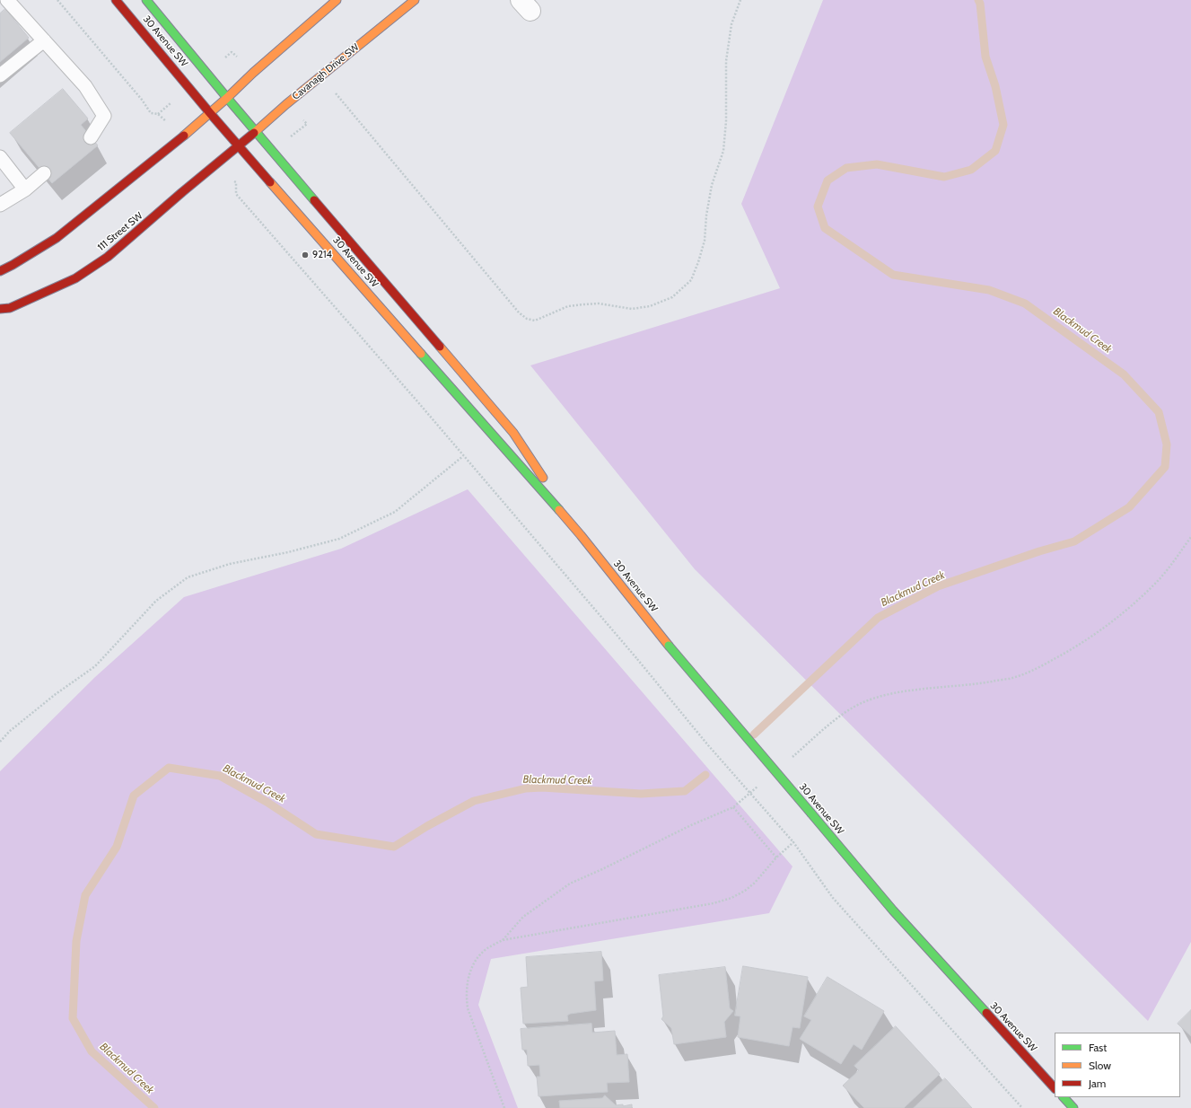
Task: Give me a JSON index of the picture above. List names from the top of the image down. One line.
{"streets":{"main road":["30 Avenue SW","Cavanagh Drive SW","111 Street SW"]},"crossings":[["30 Avenue SW","Cavanagh Drive SW"],["30 Avenue SW","111 Street SW"],["Cavanagh Drive SW","111 Street SW"]],"water":["Blackmud Creek"],"places":["9214"],"legend":["Fast","Slow","Jam"]}
